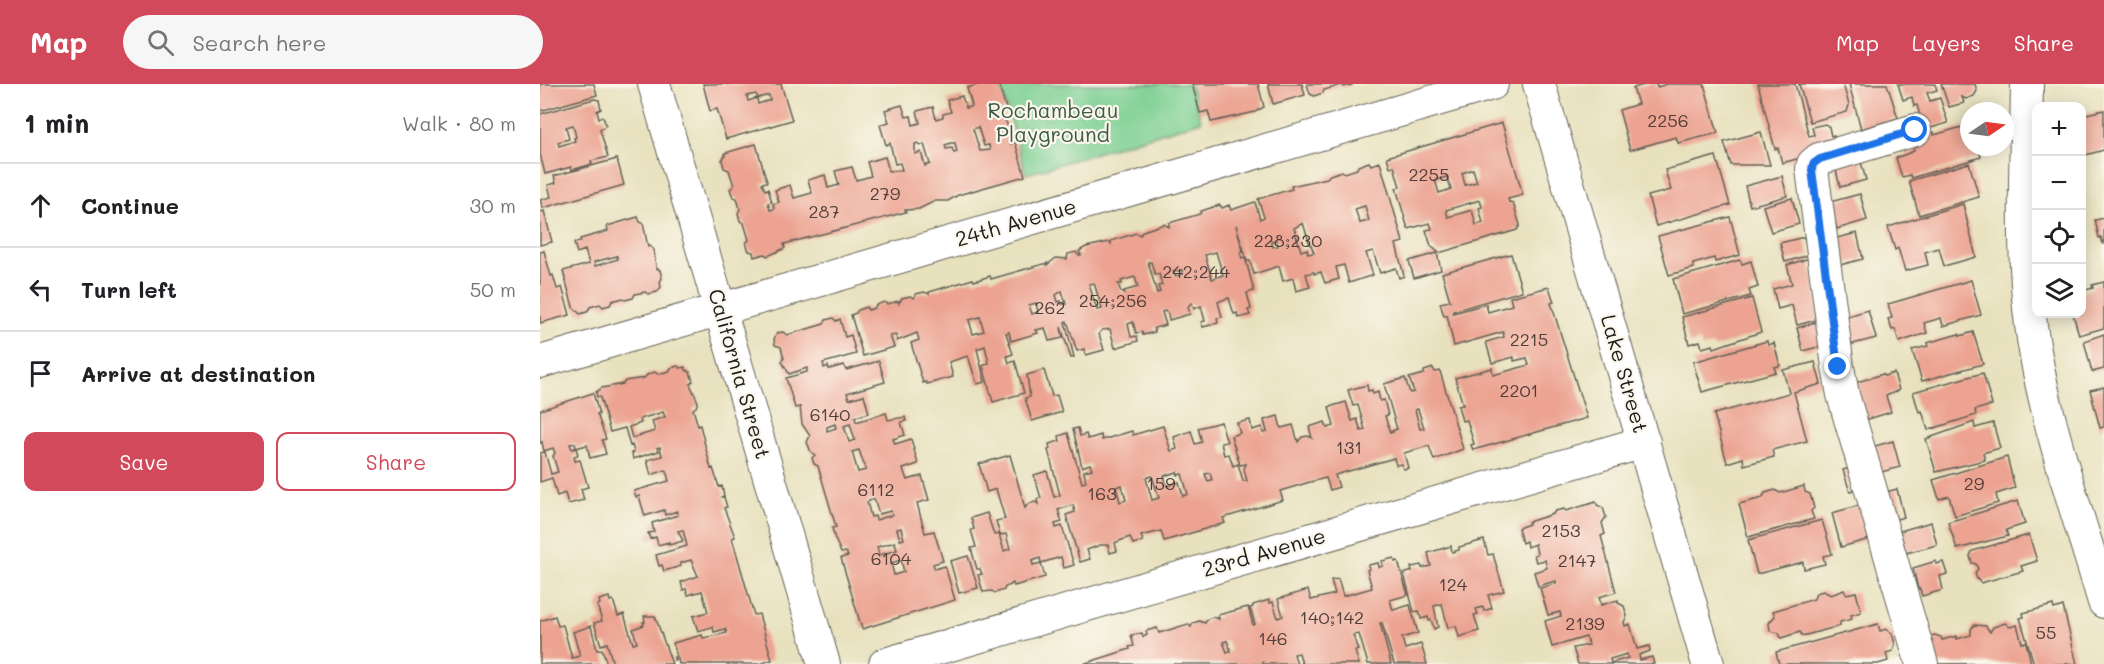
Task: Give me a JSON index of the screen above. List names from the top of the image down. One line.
{"streets":{"street":["24th Avenue","California Street","Lake Street","23rd Avenue"]},"crossings":[["24th Avenue","California Street"],["Lake Street","23rd Avenue"]],"parks":["Rochambeau Playground"],"house_numbers":["2256","2255","279","287","228;230","242;244","254;256","262","2215","2201","6140","131","159","29","6112","163","2153","6104","2147","124","140;142","2139","55","146"],"north":"right","page":{"header":"Map","search":"Search here","nav":["Map","Layers","Share"],"heading":["1 min","Walk · 80 m"],"map_buttons":["+","−"],"list":[["Continue","30 m"],["Turn left","50 m"],"Arrive at destination"],"buttons":["Save","Share"]}}
